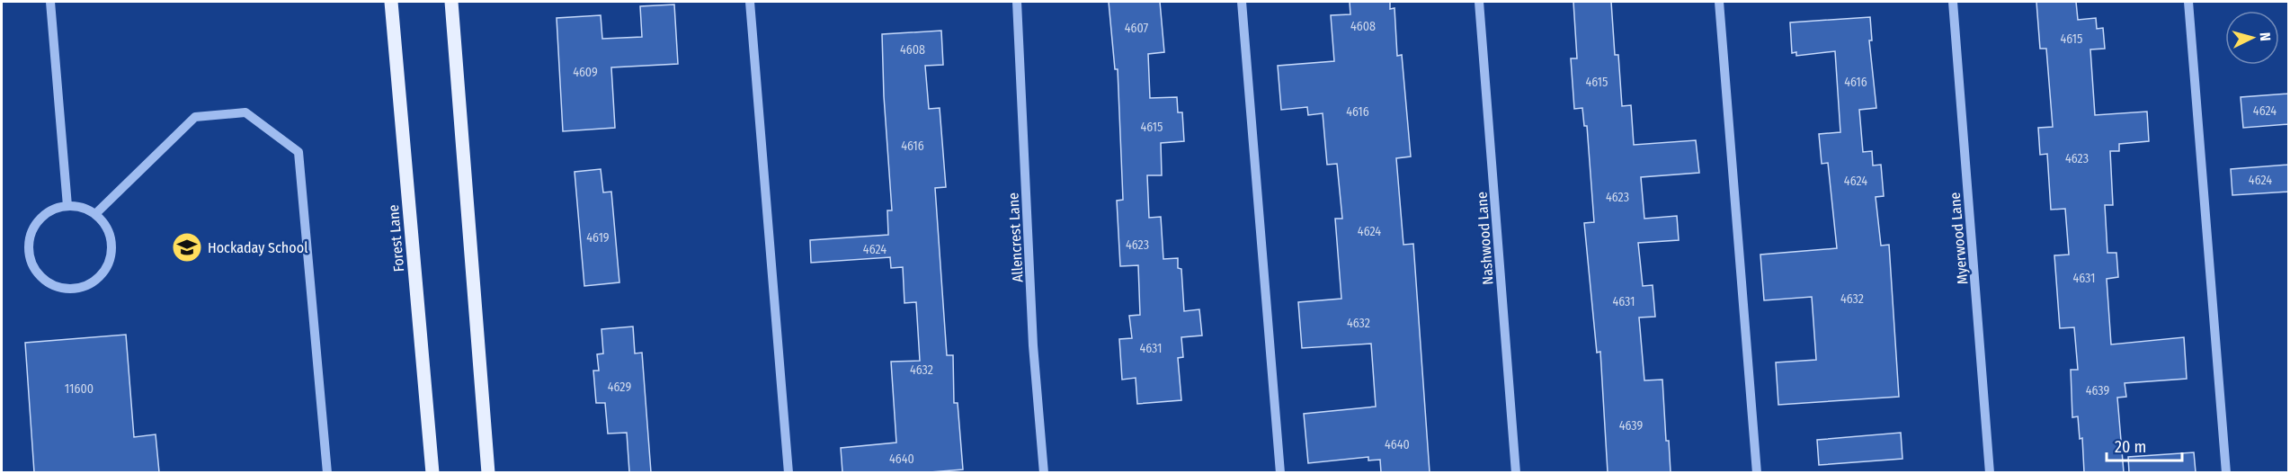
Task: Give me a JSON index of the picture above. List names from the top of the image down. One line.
{"streets":{"main road":["Forest Lane"],"street":["Allencrest Lane","Nashwood Lane","Myerwood Lane"]},"places":{"school or university":["Hockaday School"]},"house_numbers":["4608","4607","4615","4608","4609","4615","4616","4624","4616","4615","4616","4623","4624","4624","4623","4624","4619","4623","4624","4631","4632","4631","4632","4631","4632","4629","11600","4639","4639","4640","4640"],"scale_bar":"20 m","north":"right"}
